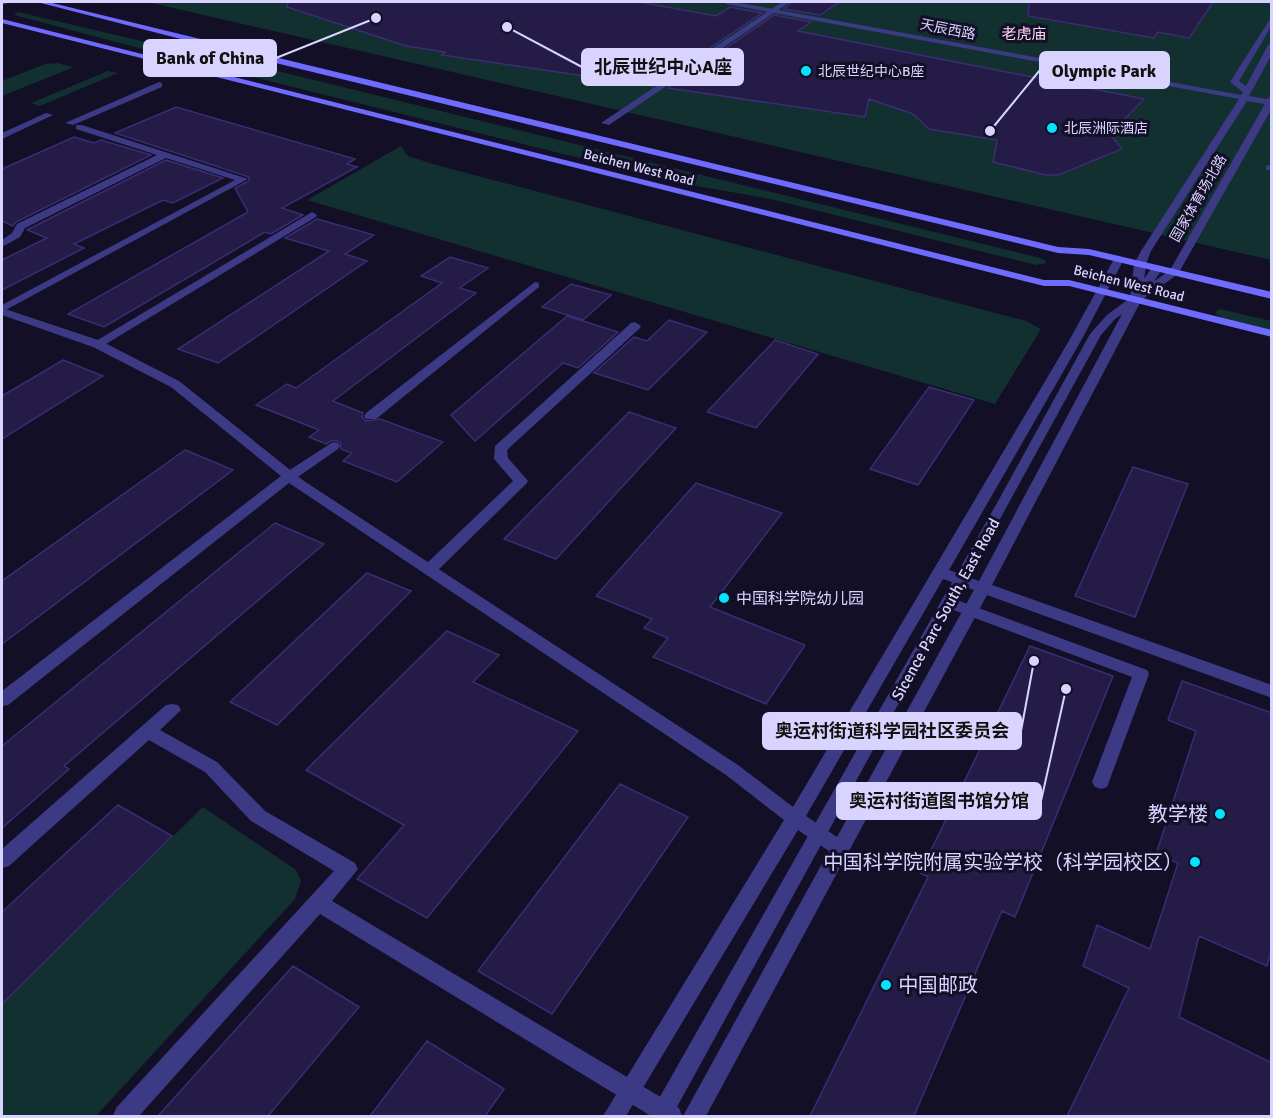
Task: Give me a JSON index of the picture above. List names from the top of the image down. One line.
{"streets":{"main road":["Beichen West Road"],"street":["天辰西路","国家体育场北路","Sicence Parc South, East Road"]},"crossings":[["天辰西路","国家体育场北路"],["Beichen West Road","国家体育场北路"],["Beichen West Road","Sicence Parc South, East Road"],["国家体育场北路","Sicence Parc South, East Road"]],"districts":["老虎庙"],"places":["Bank of China","北辰世纪中心A座","北辰世纪中心B座","北辰洲际酒店","Olympic Park","中国科学院幼儿园","奥运村街道科学园社区委员会","奥运村街道图书馆分馆","教学楼","中国科学院附属实验学校（科学园校区）","中国邮政"]}
